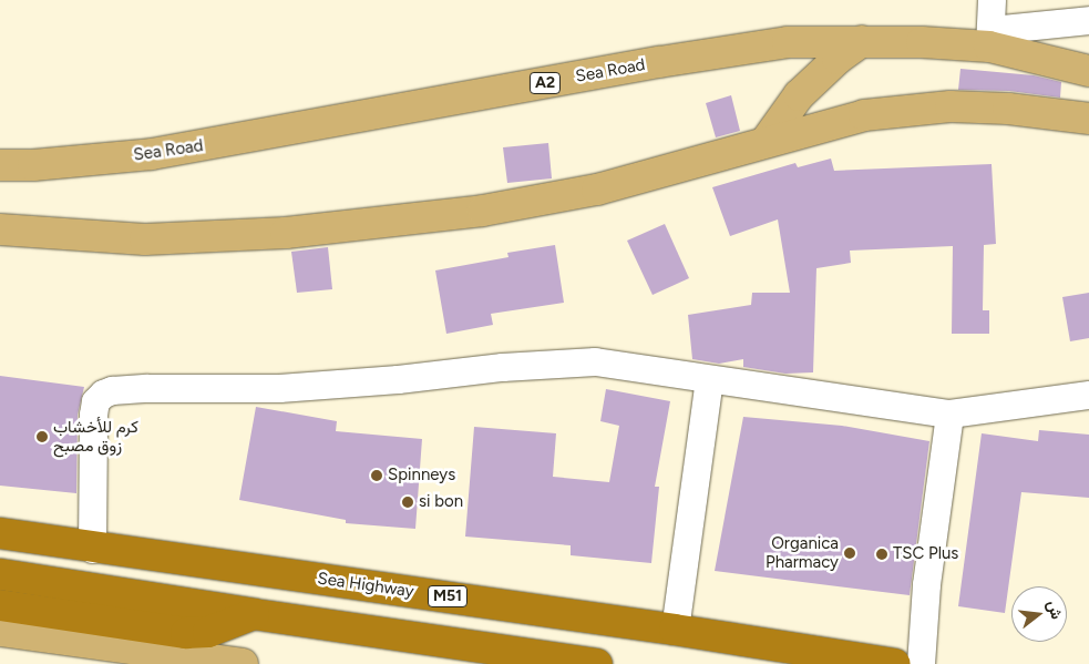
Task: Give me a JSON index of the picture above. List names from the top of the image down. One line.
{"streets":{"highway":["Sea Highway","M51"],"main road":["Sea Road","A2"]},"places":["كرم للأخشاب زوق مصبح","Spinneys","si bon","Organica Pharmacy","TSC Plus"],"north":"right"}
